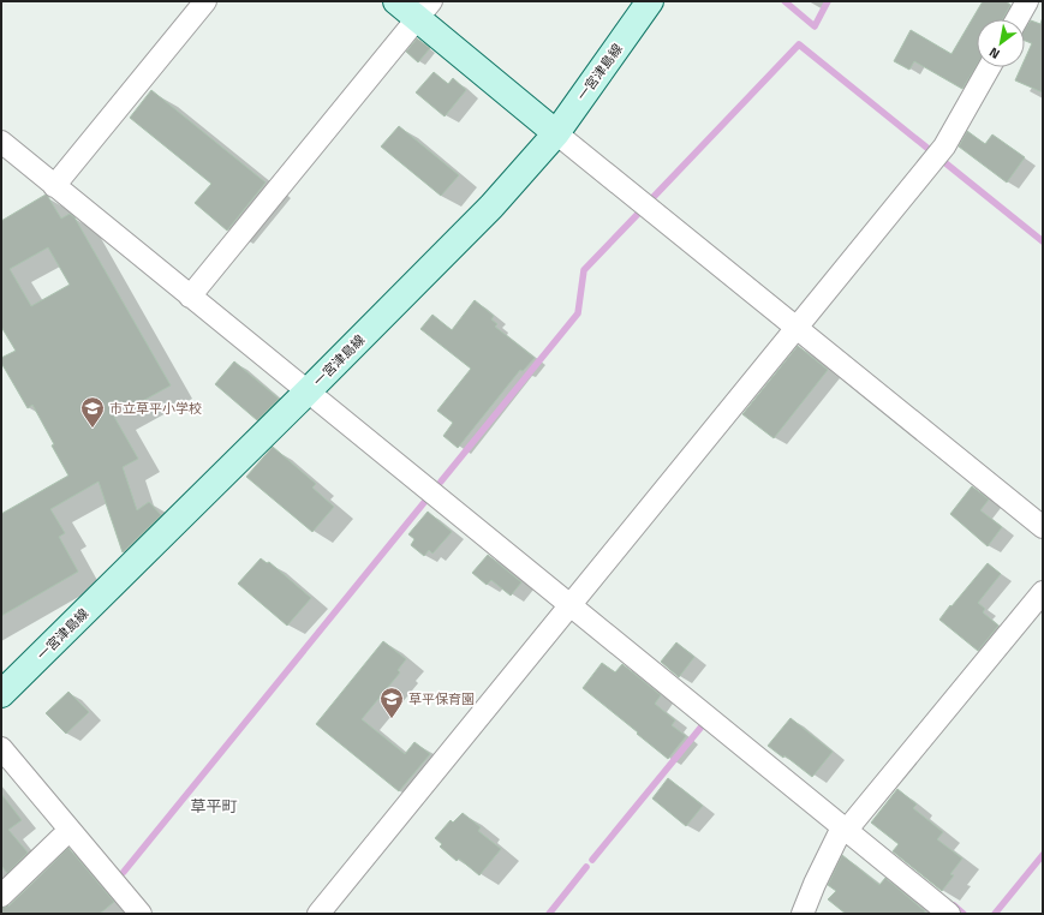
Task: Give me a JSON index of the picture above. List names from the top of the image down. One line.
{"streets":{"main road":["一宮津島線"]},"districts":["草平町"],"places":{"school or university":["市立草平小学校","草平保育園"]},"north":"bottom left"}
